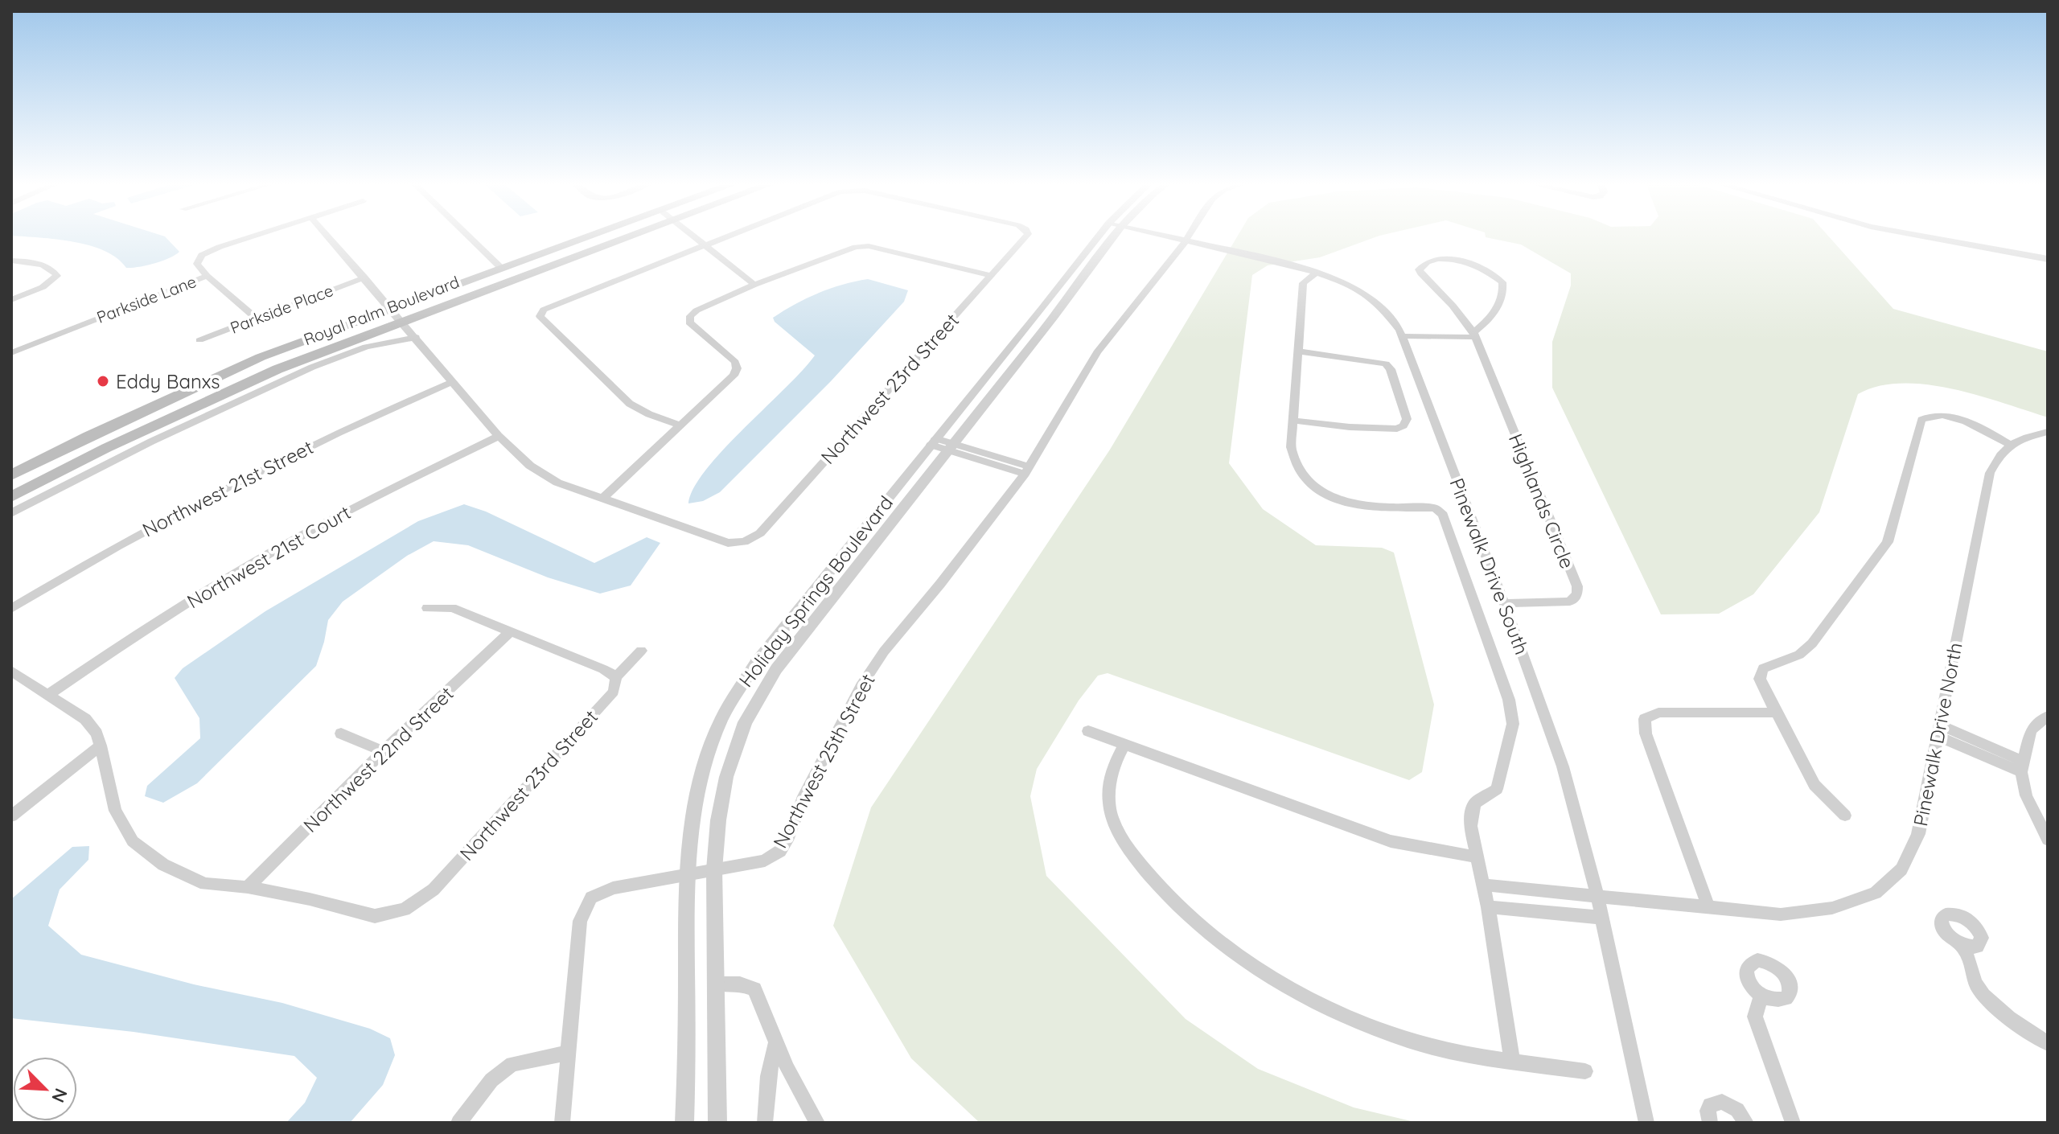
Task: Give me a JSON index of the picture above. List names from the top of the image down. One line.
{"streets":{"main road":["Royal Palm Boulevard"],"street":["Parkside Lane","Parkside Place","Northwest 23rd Street","Northwest 21st Street","Highlands Circle","Northwest 21st Court","Pinewalk Drive South","Holiday Springs Boulevard","Pinewalk Drive North","Northwest 22nd Street","Northwest 25th Street"]},"crossings":[["Northwest 23rd Street","Northwest 22nd Street"],["Highlands Circle","Pinewalk Drive South"],["Pinewalk Drive South","Pinewalk Drive North"],["Pinewalk Drive South","Northwest 25th Street"],["Holiday Springs Boulevard","Northwest 25th Street"]],"places":["Eddy Banxs"],"north":"bottom right"}
